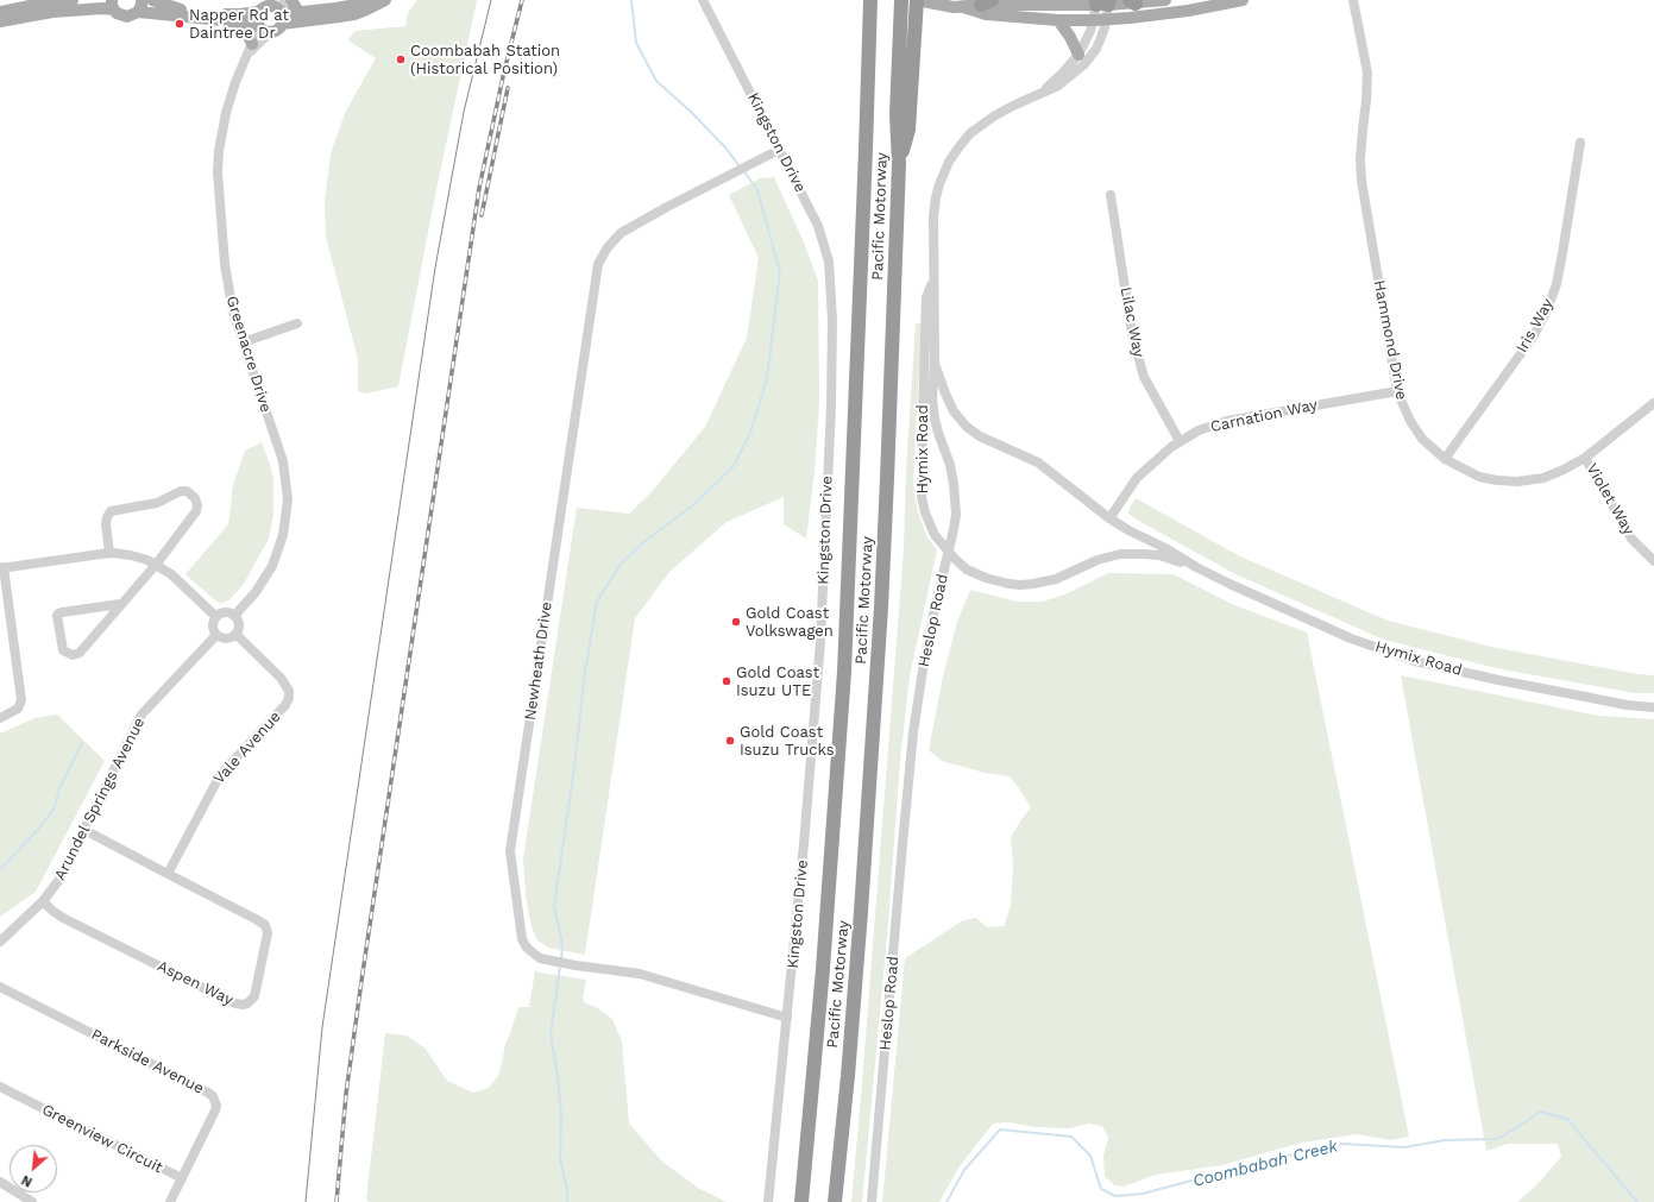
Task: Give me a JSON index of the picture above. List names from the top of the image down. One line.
{"streets":{"highway":["Pacific Motorway"],"street":["Kingston Drive","Lilac Way","Iris Way","Hammond Drive","Greenacre Drive","Carnation Way","Hymix Road","Violet Way","Heslop Road","Newheath Drive","Vale Avenue","Arundel Springs Avenue","Aspen Way","Parkside Avenue","Greenview Circuit"]},"crossings":[["Kingston Drive","Newheath Drive"],["Lilac Way","Carnation Way"],["Iris Way","Hammond Drive"],["Hammond Drive","Carnation Way"],["Hammond Drive","Violet Way"],["Greenacre Drive","Vale Avenue"],["Greenacre Drive","Arundel Springs Avenue"],["Carnation Way","Hymix Road"],["Hymix Road","Heslop Road"],["Vale Avenue","Arundel Springs Avenue"],["Vale Avenue","Aspen Way"],["Arundel Springs Avenue","Aspen Way"],["Parkside Avenue","Greenview Circuit"]],"water":["Coombabah Creek"],"places":["Napper Rd at Daintree Dr","Coombabah Station (Historical Position)","Gold Coast Volkswagen","Gold Coast Isuzu UTE","Gold Coast Isuzu Trucks"],"north":"bottom left"}
